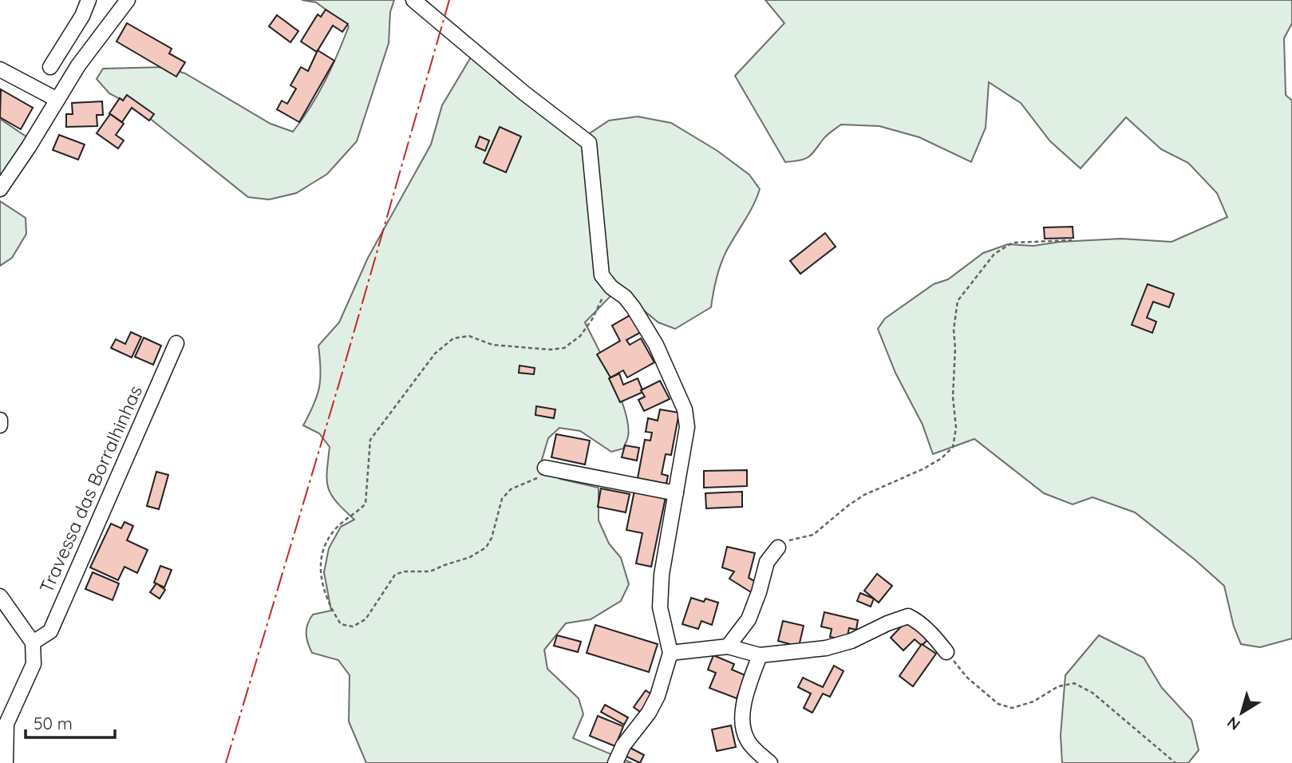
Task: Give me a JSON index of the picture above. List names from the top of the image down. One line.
{"streets":{"street":["Travessa das Borralhinhas"]},"scale_bar":"50 m","north":"bottom left"}
